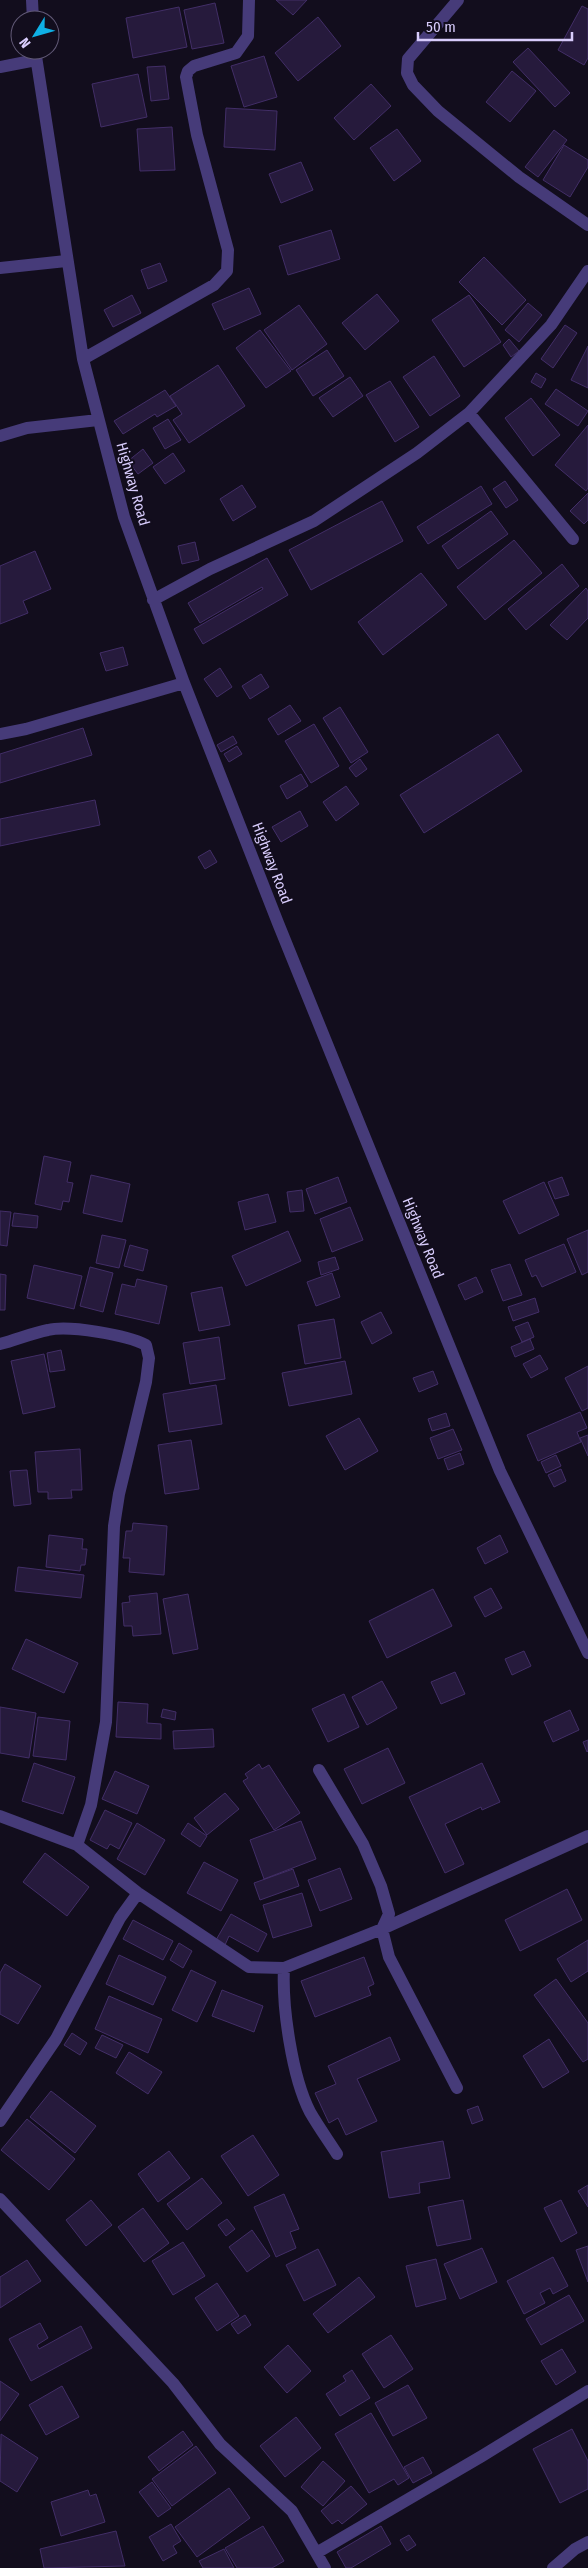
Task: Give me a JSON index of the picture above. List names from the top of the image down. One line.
{"streets":{"street":["Highway Road"]},"scale_bar":"50 m","north":"bottom left"}
